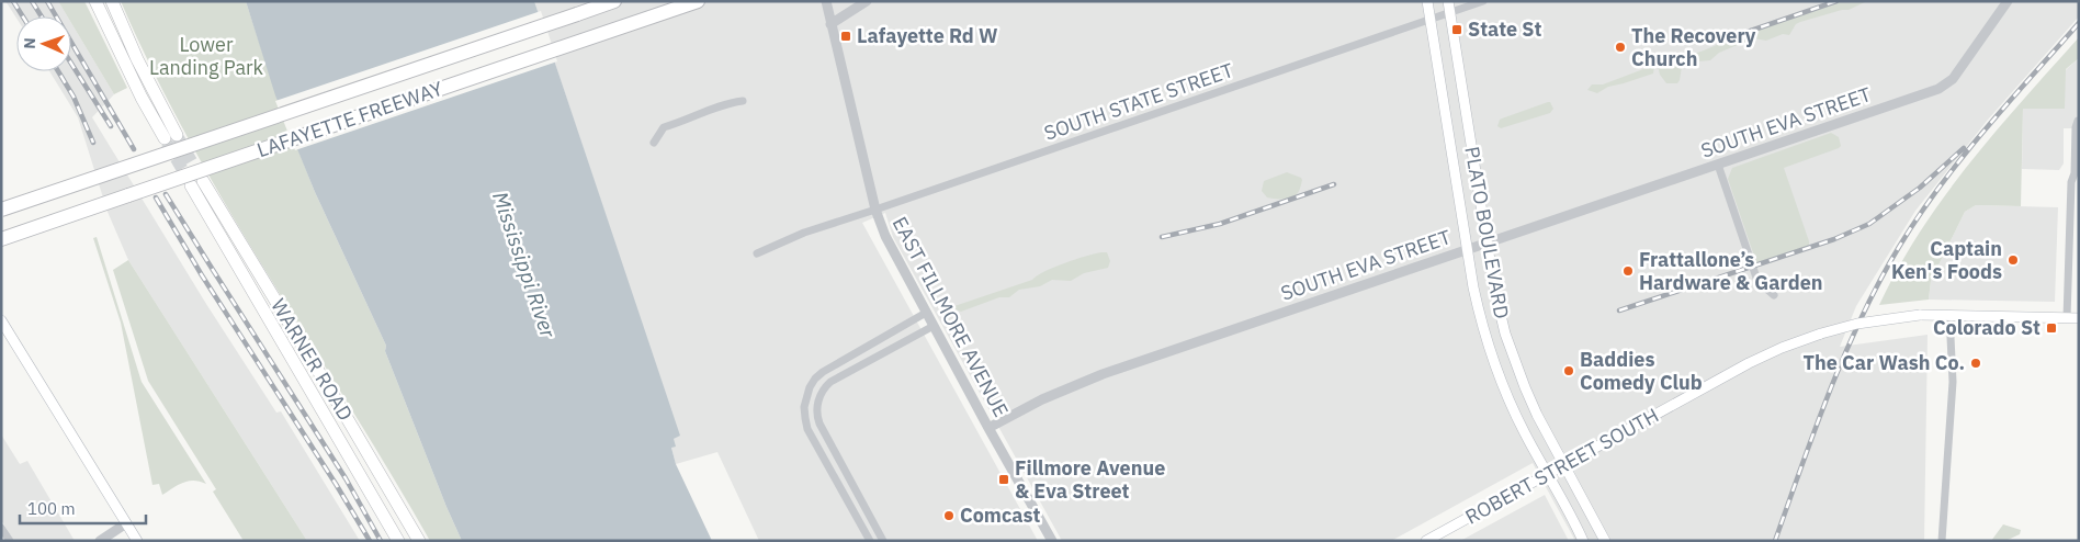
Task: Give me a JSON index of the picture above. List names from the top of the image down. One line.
{"streets":{"highway":["LAFAYETTE FREEWAY","WARNER ROAD"],"main road":["PLATO BOULEVARD","ROBERT STREET SOUTH"],"street":["SOUTH STATE STREET","SOUTH EVA STREET","EAST FILLMORE AVENUE"]},"crossings":[["SOUTH STATE STREET","PLATO BOULEVARD"],["SOUTH STATE STREET","EAST FILLMORE AVENUE"],["SOUTH EVA STREET","PLATO BOULEVARD"],["SOUTH EVA STREET","EAST FILLMORE AVENUE"],["PLATO BOULEVARD","ROBERT STREET SOUTH"]],"water":["Mississippi River"],"parks":["Lower Landing Park"],"places":{"transit":["State St","Lafayette Rd W","Colorado St","Fillmore Avenue & Eva Street"],"other":["The Recovery Church","Captain Ken's Foods","Frattallone’s Hardware & Garden","The Car Wash Co.","Baddies Comedy Club","Comcast"]},"scale_bar":"100 m","north":"left"}
